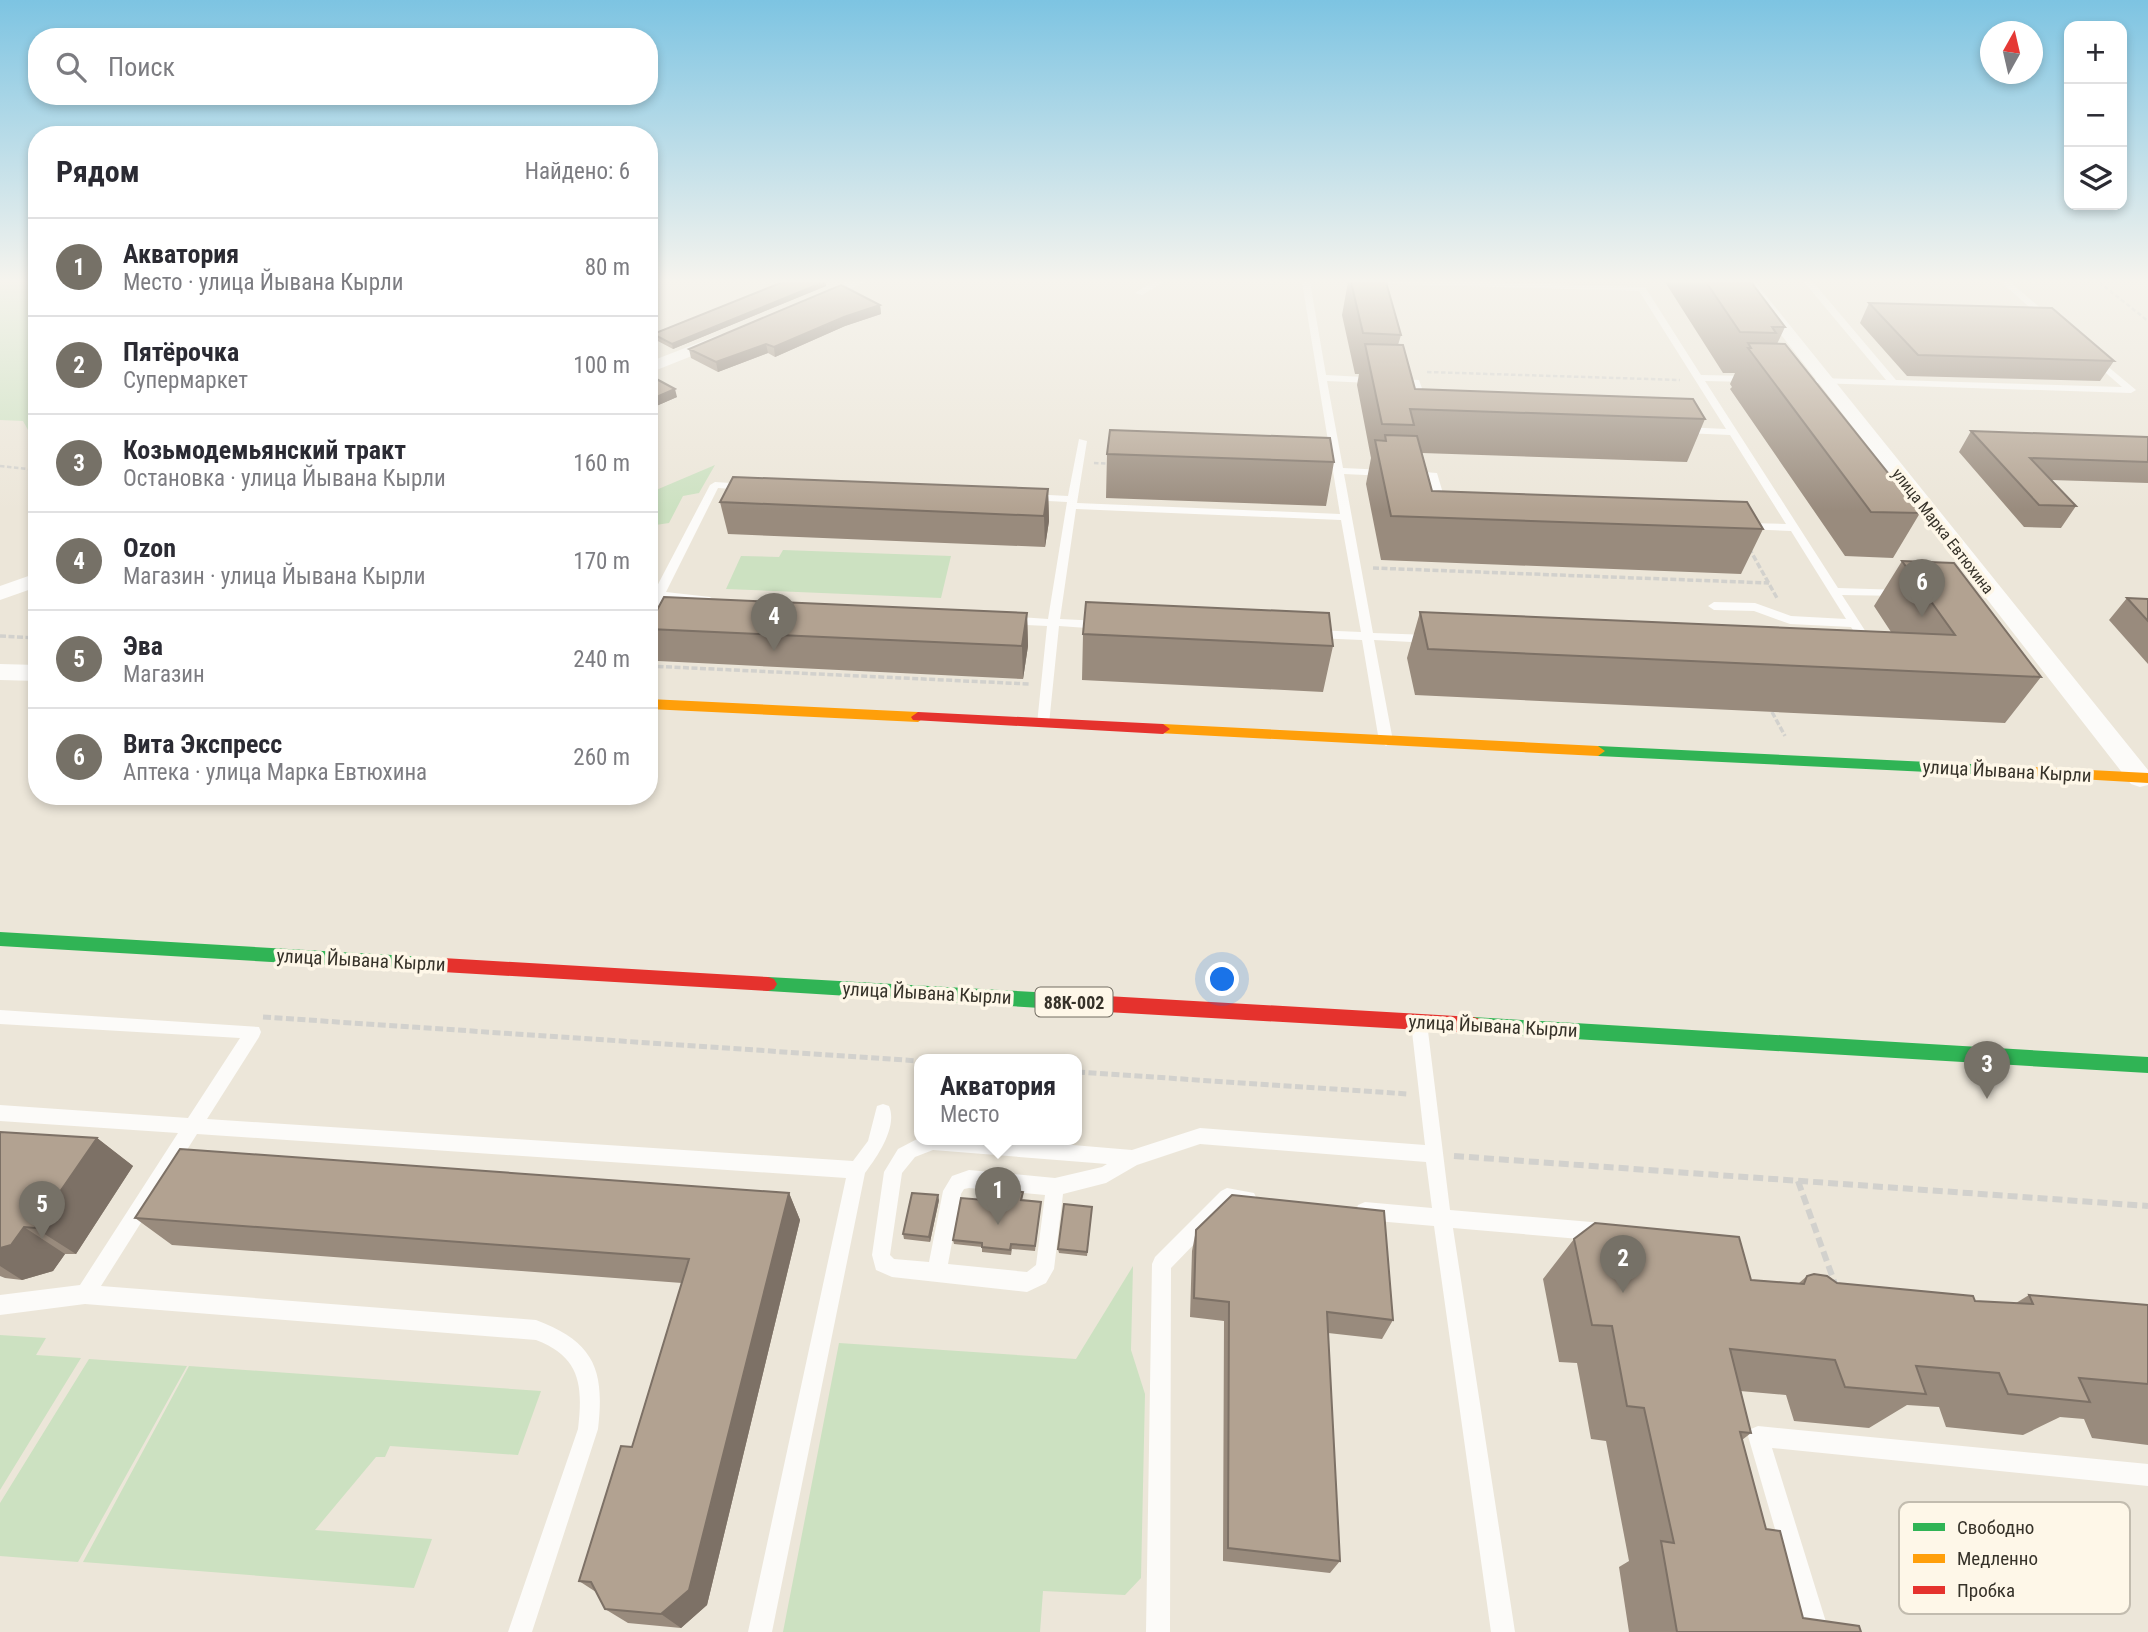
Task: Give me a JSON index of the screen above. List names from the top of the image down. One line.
{"streets":{"main road":["улица Йывана Кырли","88К-002"],"street":["улица Марка Евтюхина"]},"crossings":[["улица Марка Евтюхина","улица Йывана Кырли"]],"legend":["Свободно","Медленно","Пробка"],"north":"top","page":{"map_buttons":["+","−"],"search":"Поиск","heading":["Рядом","Найдено: 6"],"list":[{"mark":"1","name":"Акватория","note":"Место · улица Йывана Кырли","value":"80 m"},{"mark":"2","name":"Пятёрочка","note":"Супермаркет","value":"100 m"},{"mark":"3","name":"Козьмодемьянский тракт","note":"Остановка · улица Йывана Кырли","value":"160 m"},{"mark":"4","name":"Ozon","note":"Магазин · улица Йывана Кырли","value":"170 m"},{"mark":"5","name":"Эва","note":"Магазин","value":"240 m"},{"mark":"6","name":"Вита Экспресс","note":"Аптека · улица Марка Евтюхина","value":"260 m"}],"pins":["6","4","3","1","5","2"],"popup":["Акватория","Место"]}}
